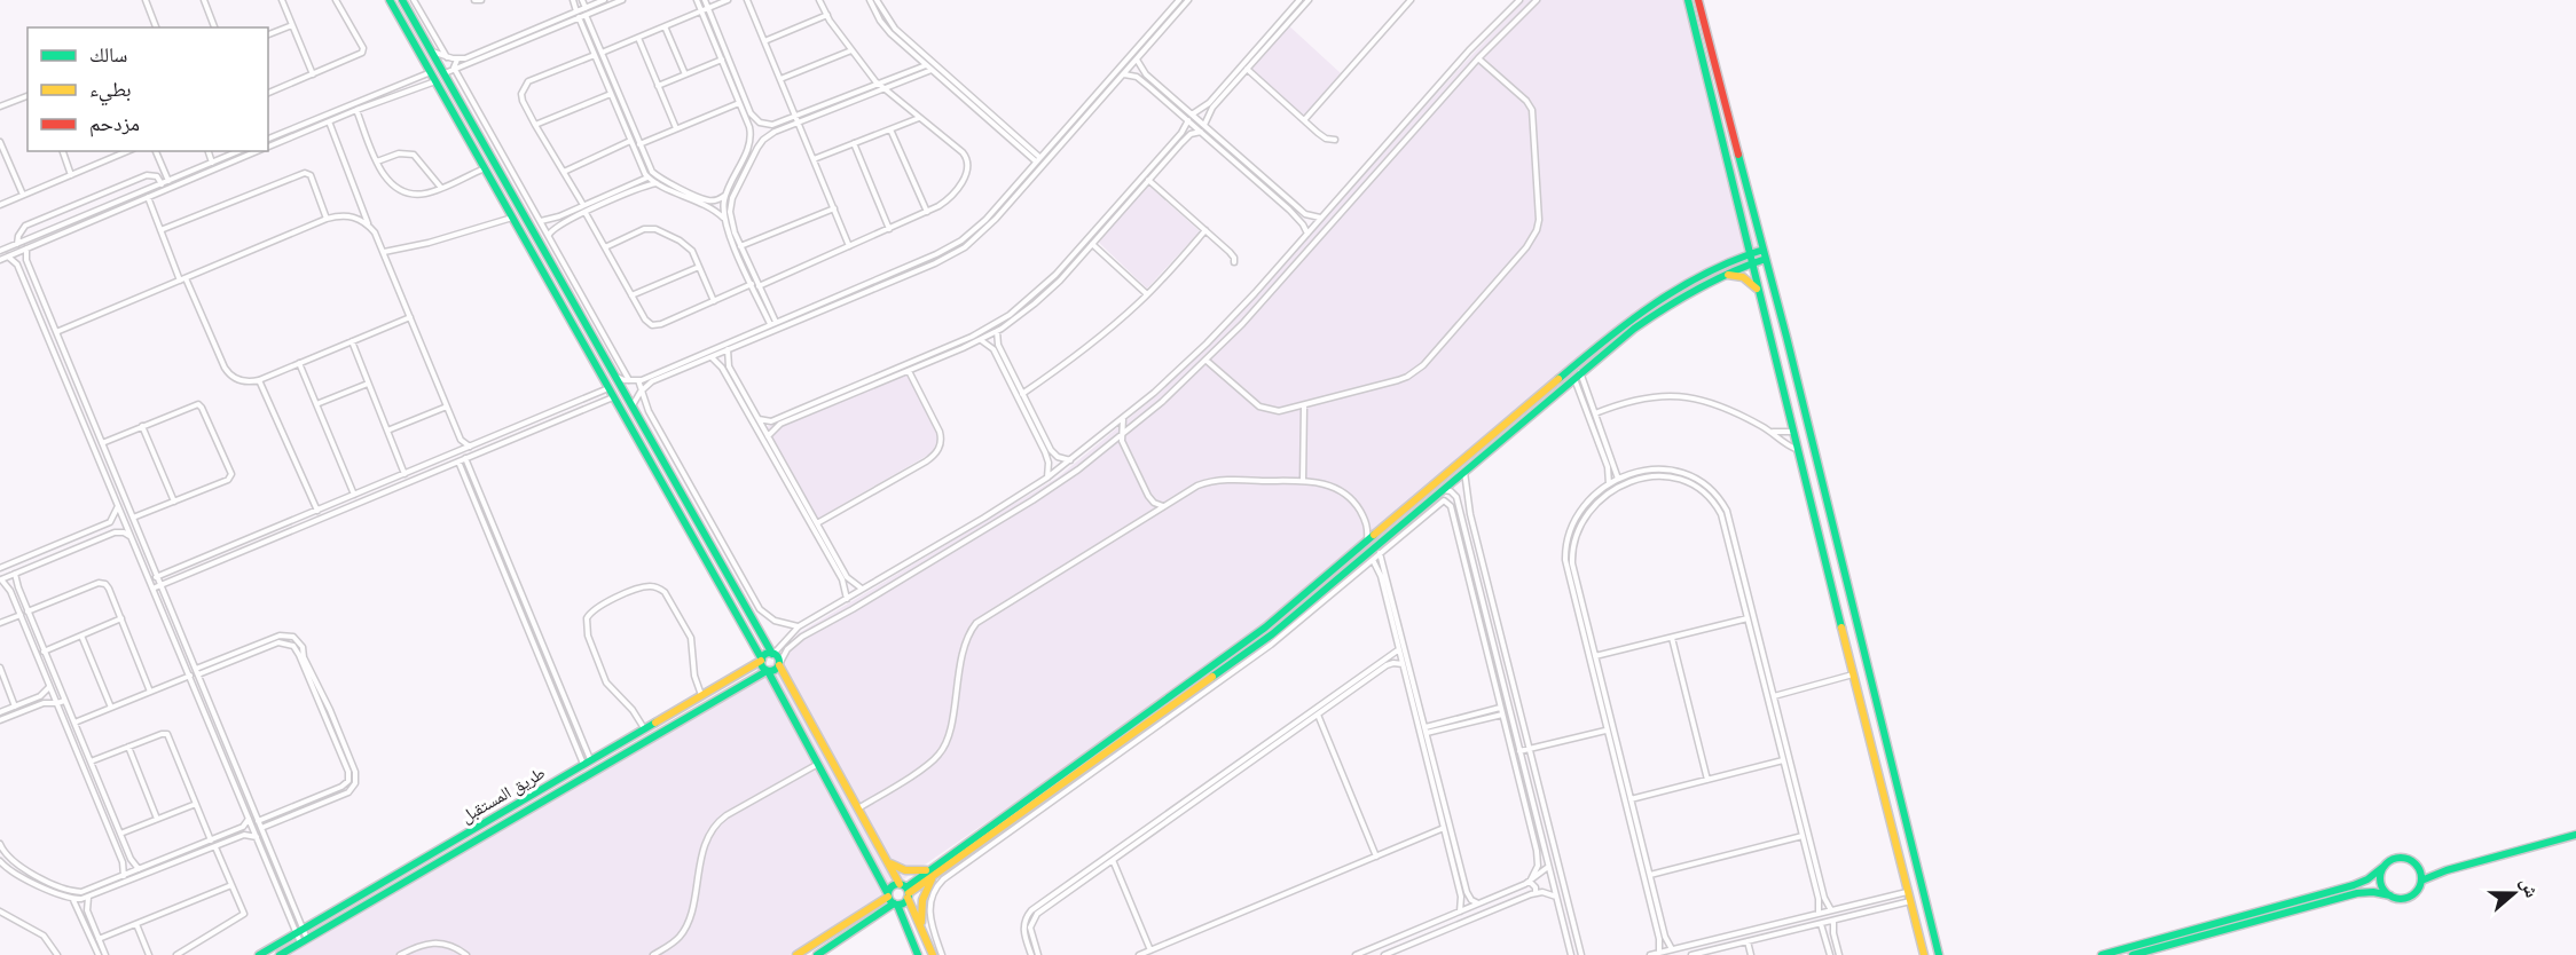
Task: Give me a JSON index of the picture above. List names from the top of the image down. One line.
{"streets":{"street":["طريق المستقبل"]},"legend":["سالك","بطيء","مزدحم"],"north":"right"}
